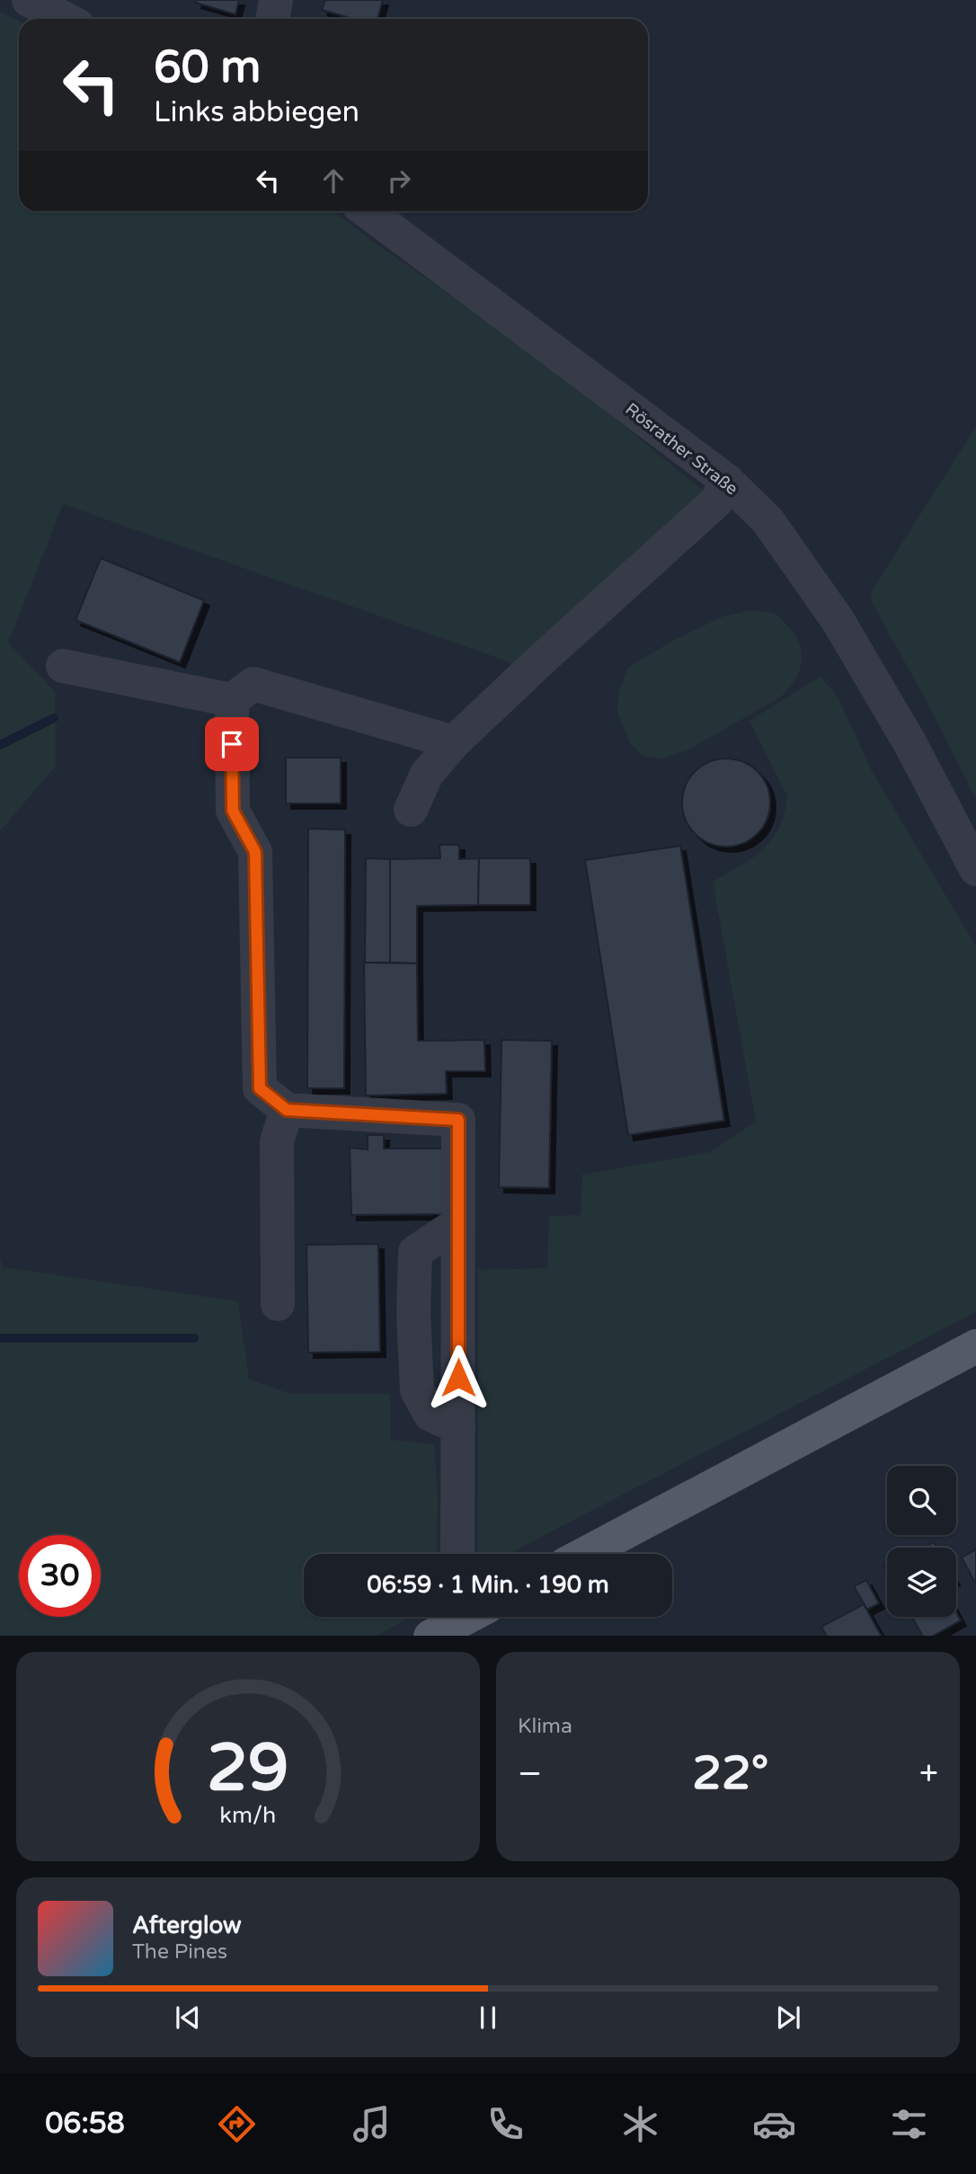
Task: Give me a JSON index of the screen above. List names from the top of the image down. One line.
{"streets":{"street":["Rösrather Straße"]},"page":{"turn":["60 m","Links abbiegen"],"limit":"30","trip":"06:59 · 1 Min. · 190 m","tile":"Klima","heat":["−","22°","+"],"song":["Afterglow","The Pines"],"tabs":"06:58","gauge":["29","km/h"]}}
